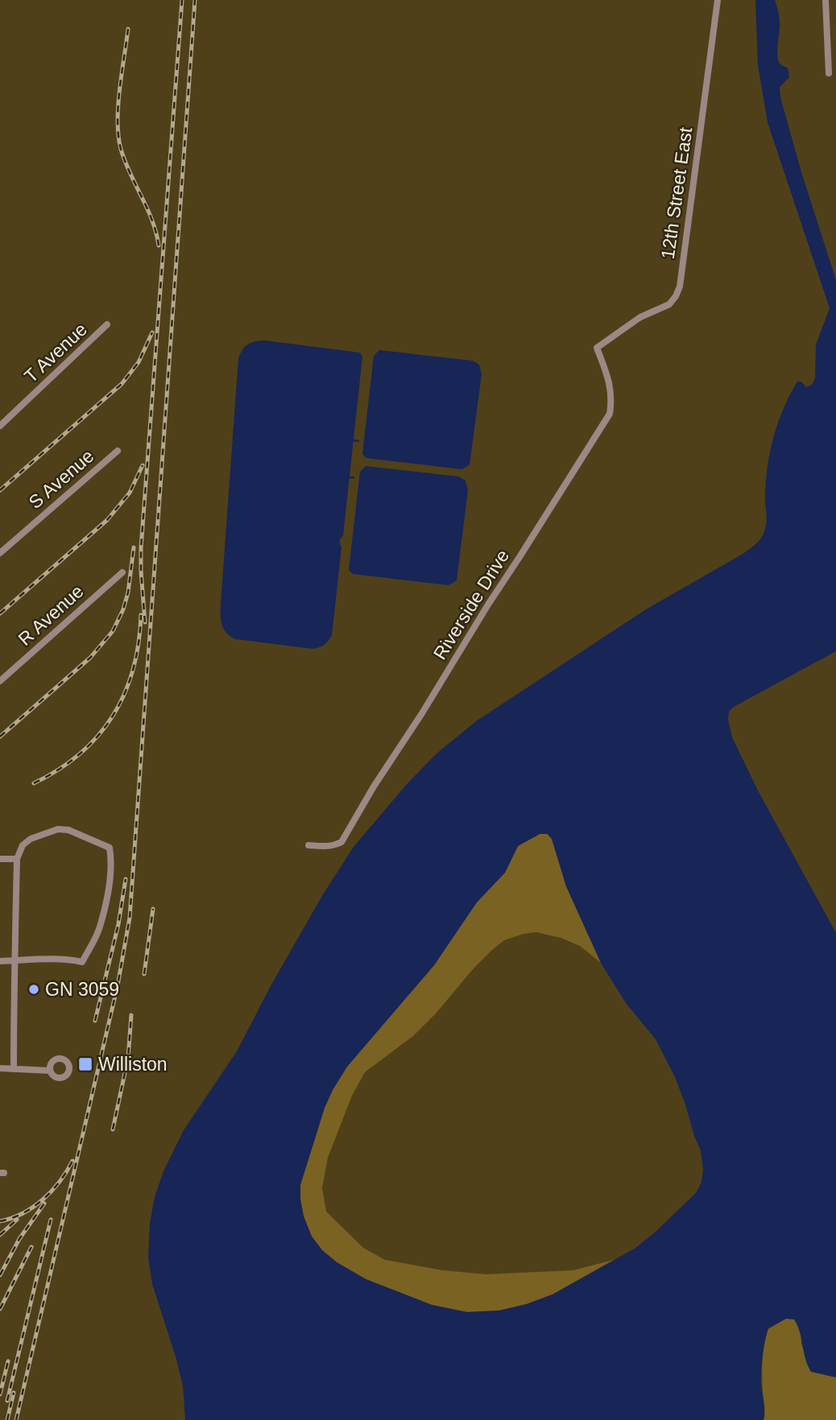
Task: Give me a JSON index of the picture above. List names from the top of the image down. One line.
{"streets":{"street":["12th Street East","T Avenue","S Avenue","Riverside Drive","R Avenue"]},"crossings":[["12th Street East","Riverside Drive"]],"places":{"other":["GN 3059"],"transit":["Williston"]}}
